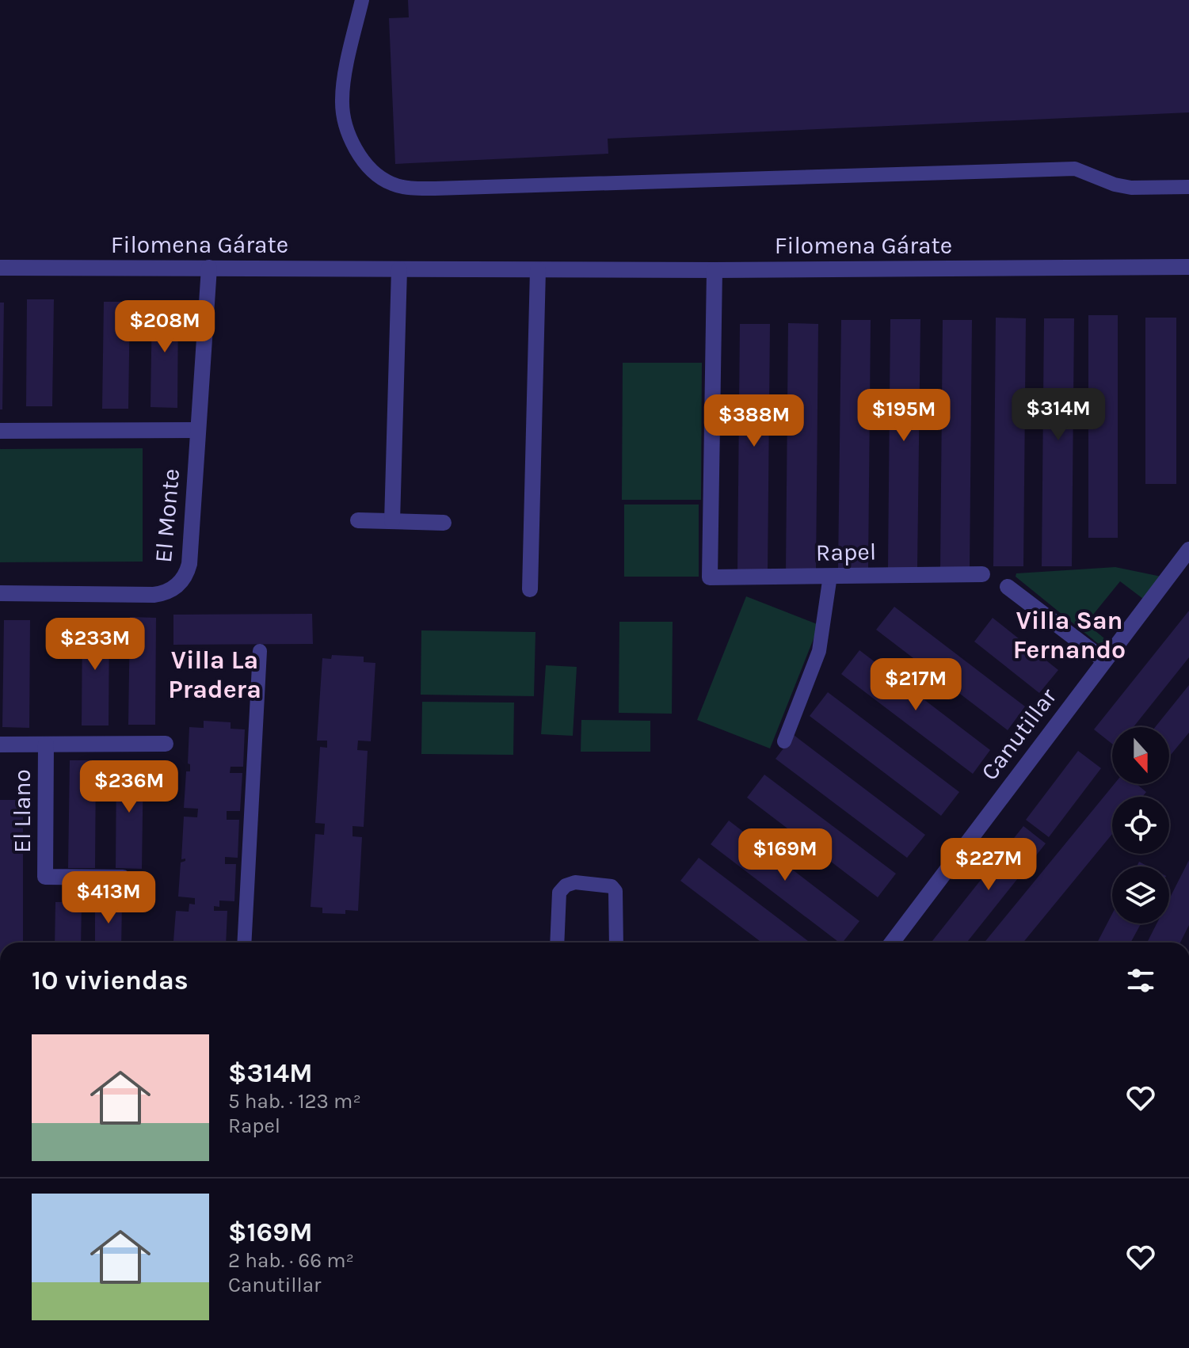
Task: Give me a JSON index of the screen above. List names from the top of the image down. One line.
{"streets":{"street":["Filomena Gárate","El Monte","Rapel","Canutillar","El Llano"]},"crossings":[["Filomena Gárate","El Monte"],["Filomena Gárate","Rapel"]],"districts":["Villa San Fernando","Villa La Pradera"],"north":"bottom","page":{"price":["$208M","$314M","$195M","$388M","$233M","$217M","$236M","$169M","$227M","$413M"],"heading":"10 viviendas","list":[{"name":"$314M","note":"5 hab. · 123 m² · Rapel"},{"name":"$169M","note":"2 hab. · 66 m² · Canutillar"}]}}
